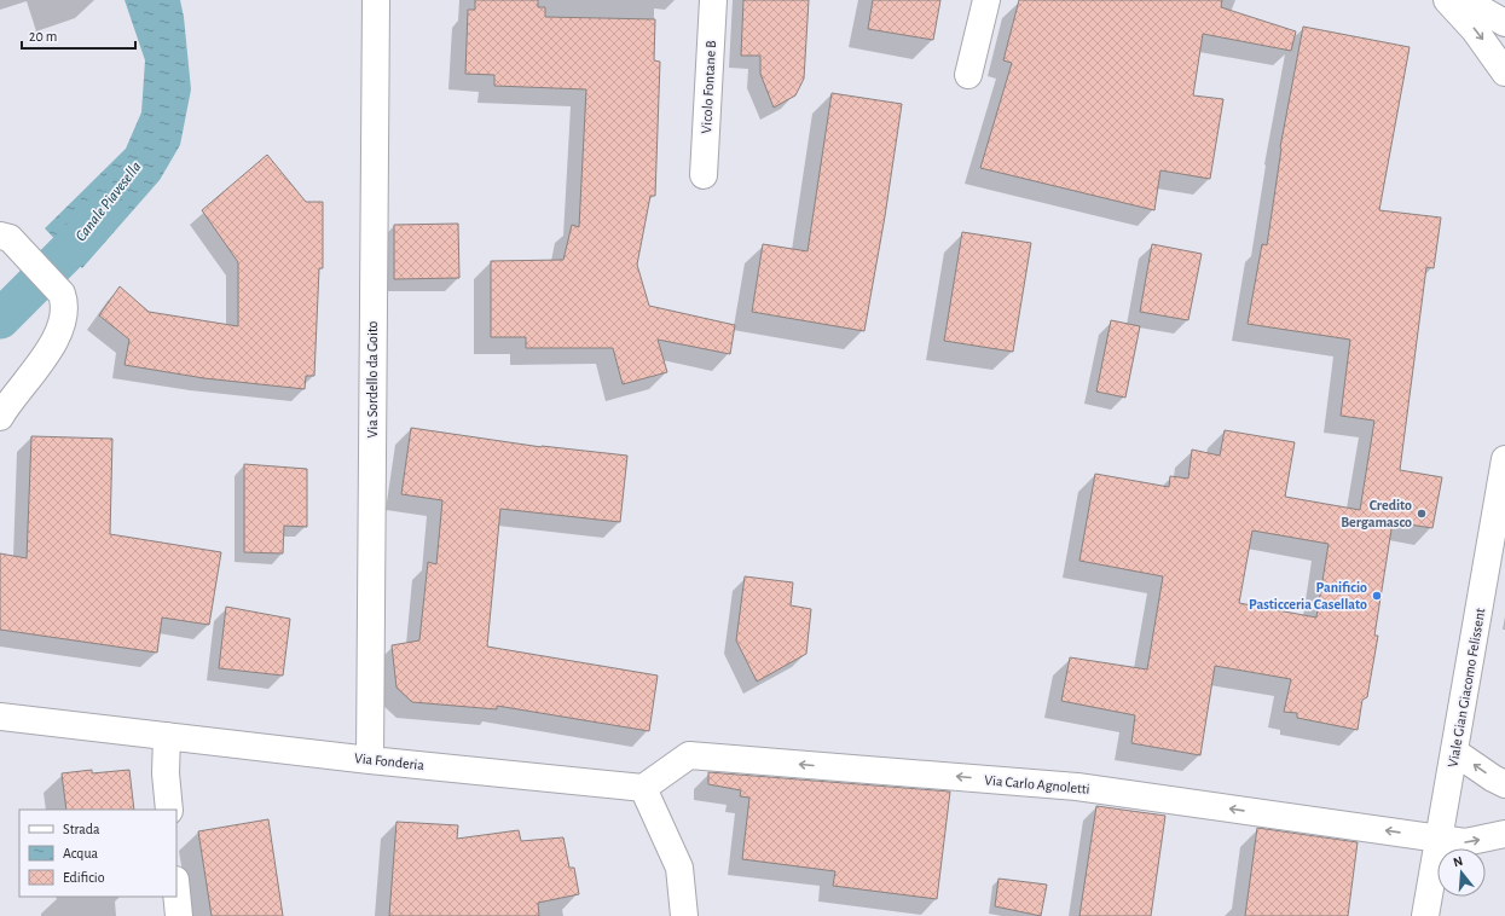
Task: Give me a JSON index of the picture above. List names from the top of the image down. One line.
{"streets":{"street":["Vicolo Fontane B","Via Sordello da Goito","Viale Gian Giacomo Felissent","Via Fonderia","Via Carlo Agnoletti"]},"crossings":[["Via Sordello da Goito","Via Fonderia"],["Viale Gian Giacomo Felissent","Via Carlo Agnoletti"],["Via Fonderia","Via Carlo Agnoletti"]],"one_way":["Via Carlo Agnoletti"],"water":["Canale Piavesella"],"places":["Credito Bergamasco","Panificio Pasticceria Casellato"],"legend":["Strada","Acqua","Edificio"],"scale_bar":"20 m","north":"top"}
